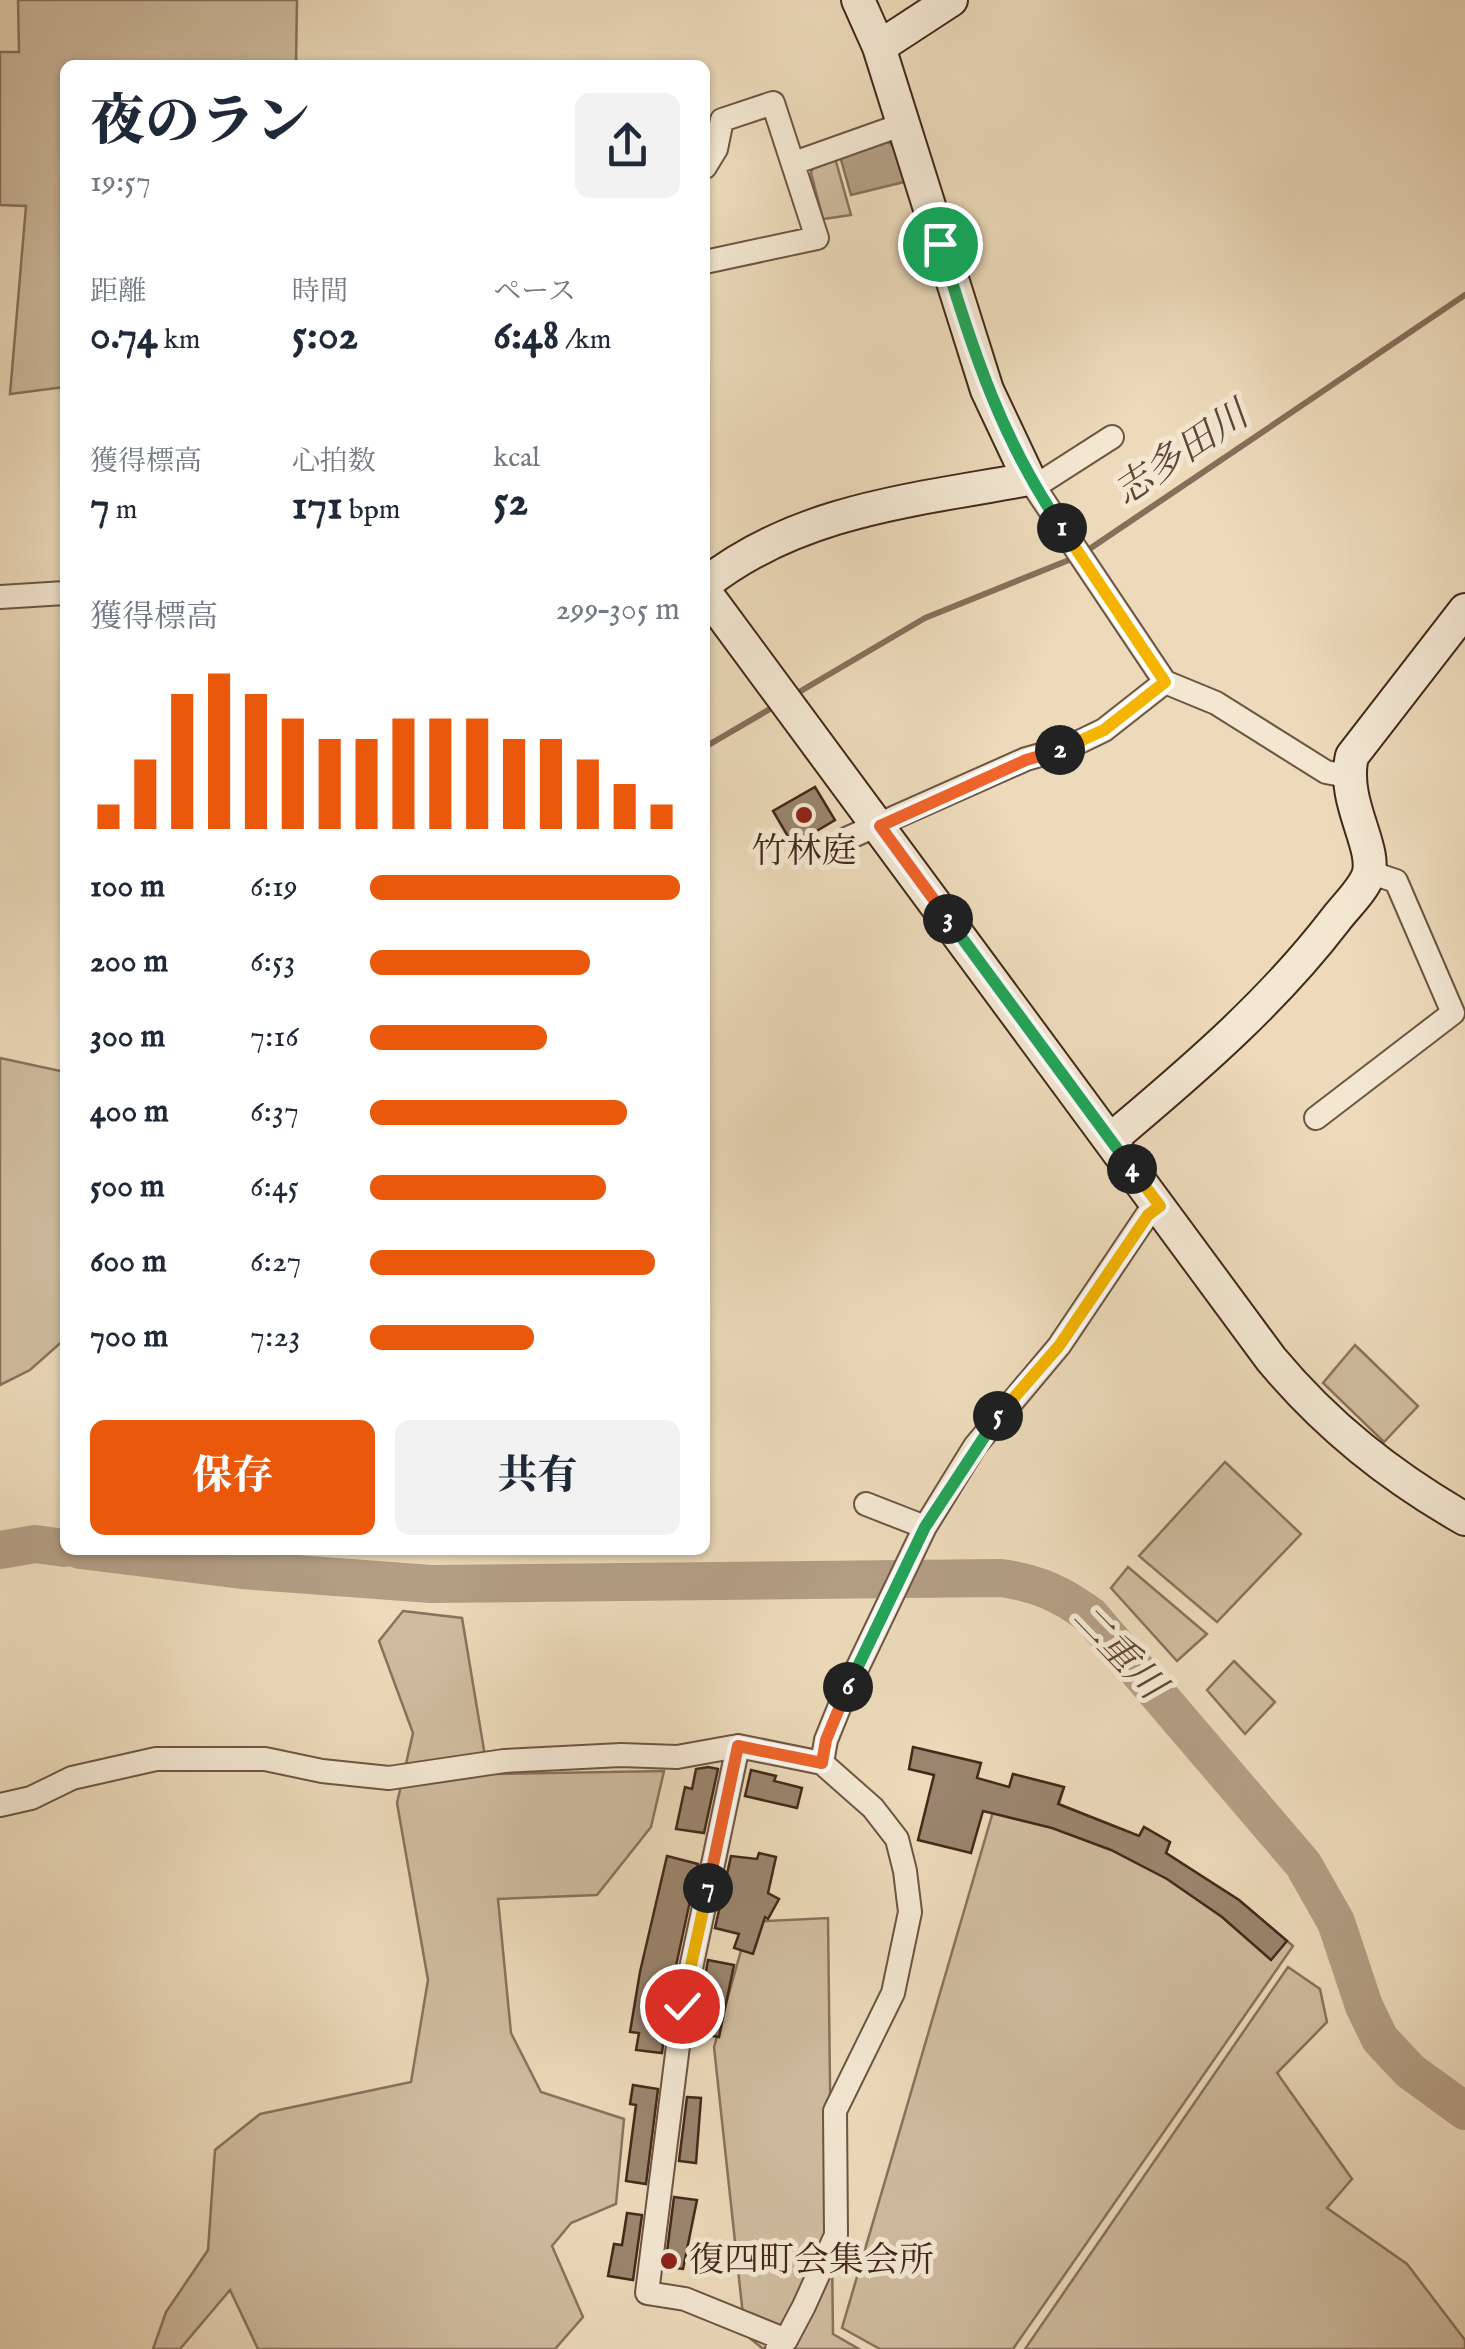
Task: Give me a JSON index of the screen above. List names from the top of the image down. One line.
{"water":["志多田川","二重川"],"places":["竹林庭","復四町会集会所"],"page":{"heading":["夜のラン","19:57"],"stats":[["距離","0.74 km"],["時間","5:02"],["ペース","6:48 /km"],["獲得標高","7 m"],["心拍数","171 bpm"],["kcal","52"]],"pins":["1","2","3","4","5","6","7"],"chart":["獲得標高","299–305 m"],"list":[{"name":"100 m","note":"6:19"},{"name":"200 m","note":"6:53"},{"name":"300 m","note":"7:16"},{"name":"400 m","note":"6:37"},{"name":"500 m","note":"6:45"},{"name":"600 m","note":"6:27"},{"name":"700 m","note":"7:23"}],"buttons":["保存","共有"]}}
